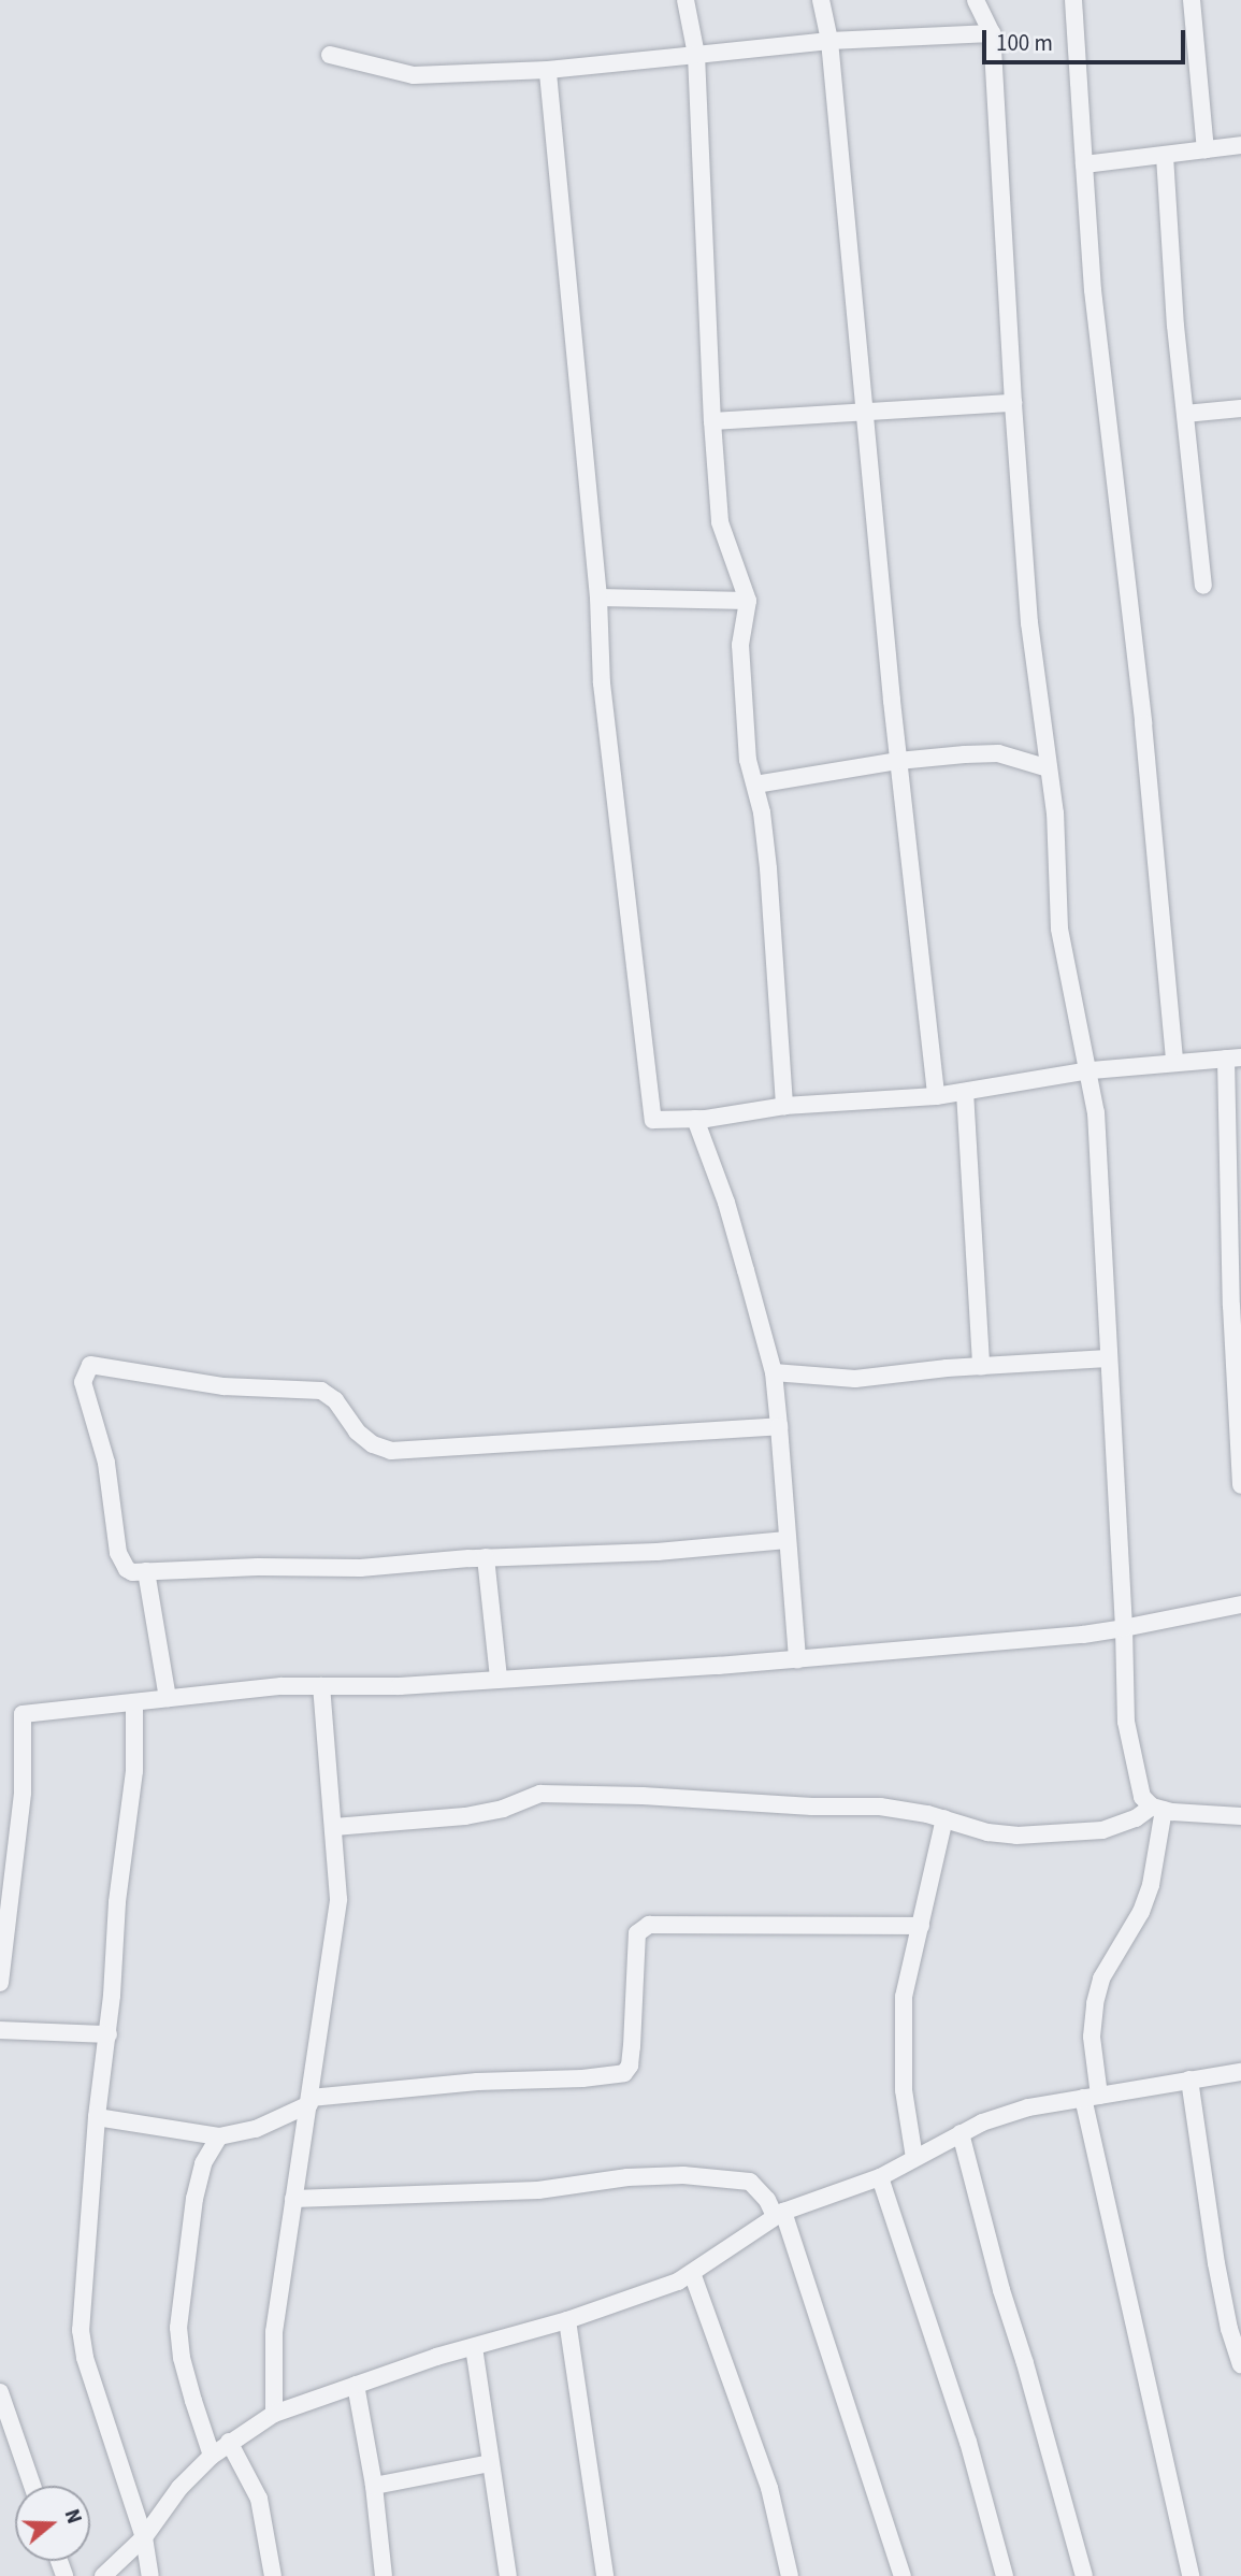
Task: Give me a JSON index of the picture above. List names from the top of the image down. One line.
{"scale_bar":"100 m","north":"right"}
